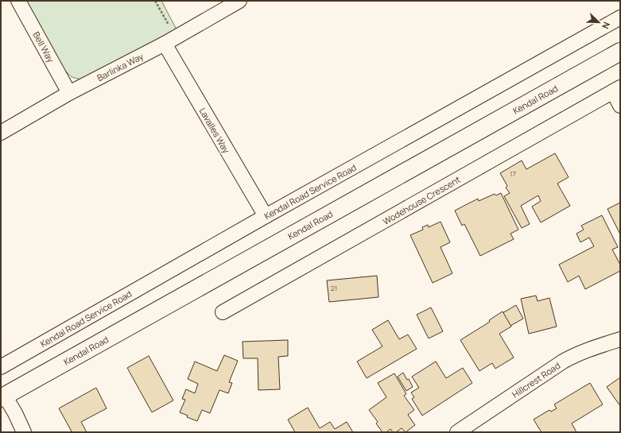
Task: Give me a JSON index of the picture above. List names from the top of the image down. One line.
{"streets":{"main road":["Kendal Road"],"street":["Bell Way","Barlinka Way","Lavalles Way","Kendal Road Service Road","Wodehouse Crescent","Hillcrest Road"]},"crossings":[["Bell Way","Barlinka Way"],["Barlinka Way","Lavalles Way"],["Lavalles Way","Kendal Road Service Road"]],"house_numbers":["17","21"],"north":"bottom right"}
